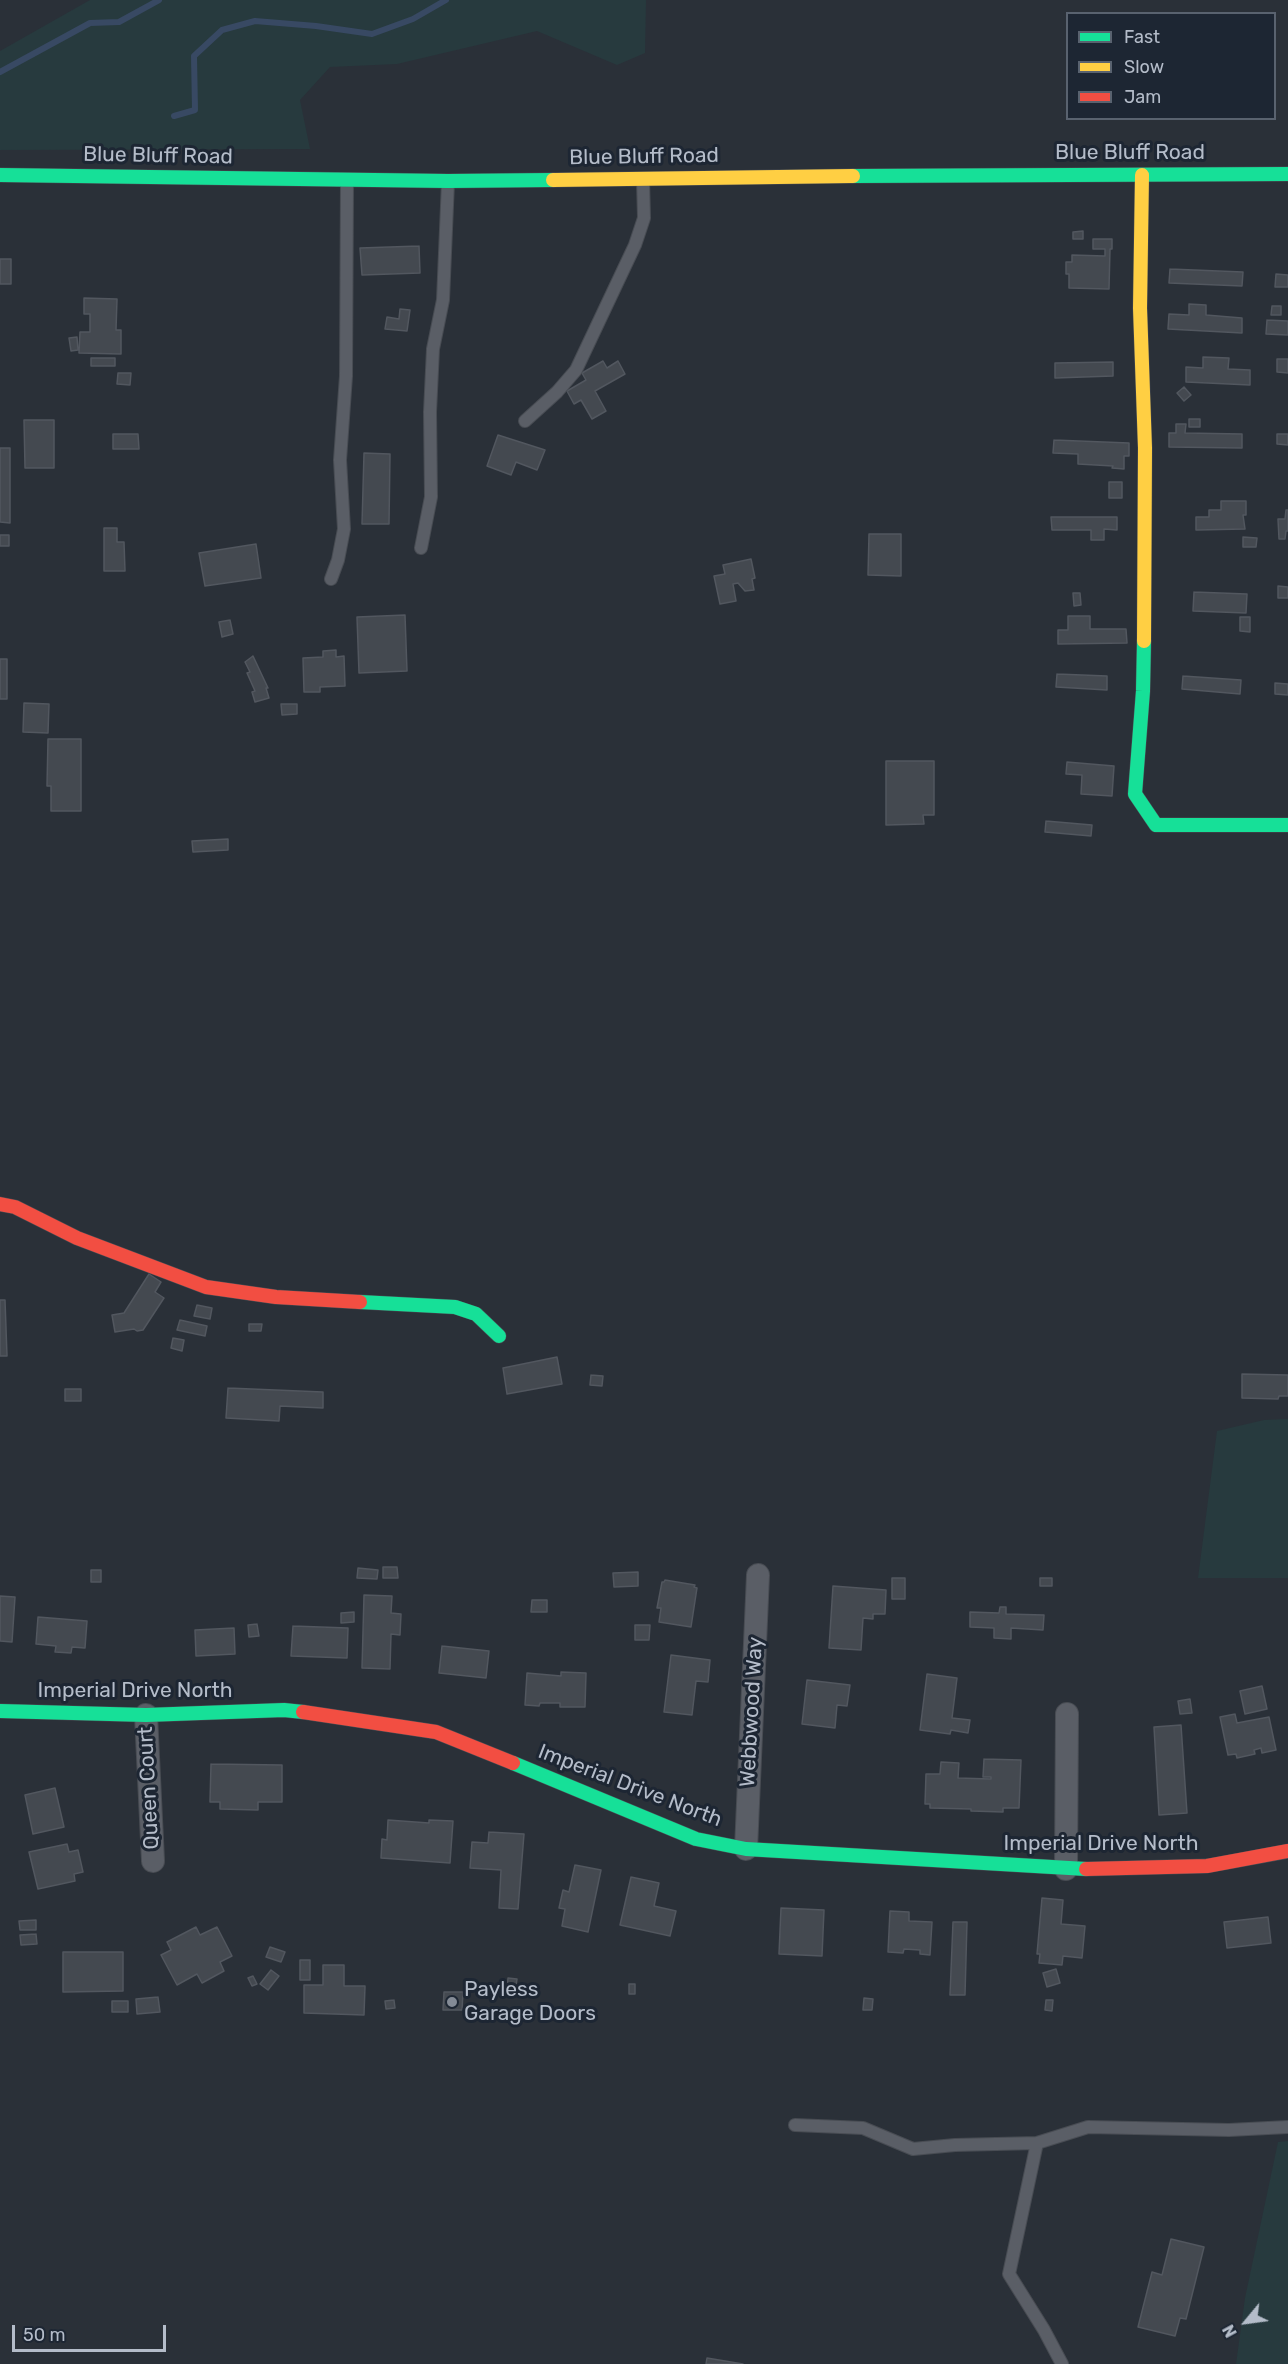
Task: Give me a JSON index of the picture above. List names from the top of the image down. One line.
{"streets":{"street":["Blue Bluff Road","Imperial Drive North","Webbwood Way","Queen Court"]},"crossings":[["Imperial Drive North","Webbwood Way"],["Imperial Drive North","Queen Court"]],"places":["Payless Garage Doors"],"legend":["Fast","Slow","Jam"],"scale_bar":"50 m","north":"bottom left"}
